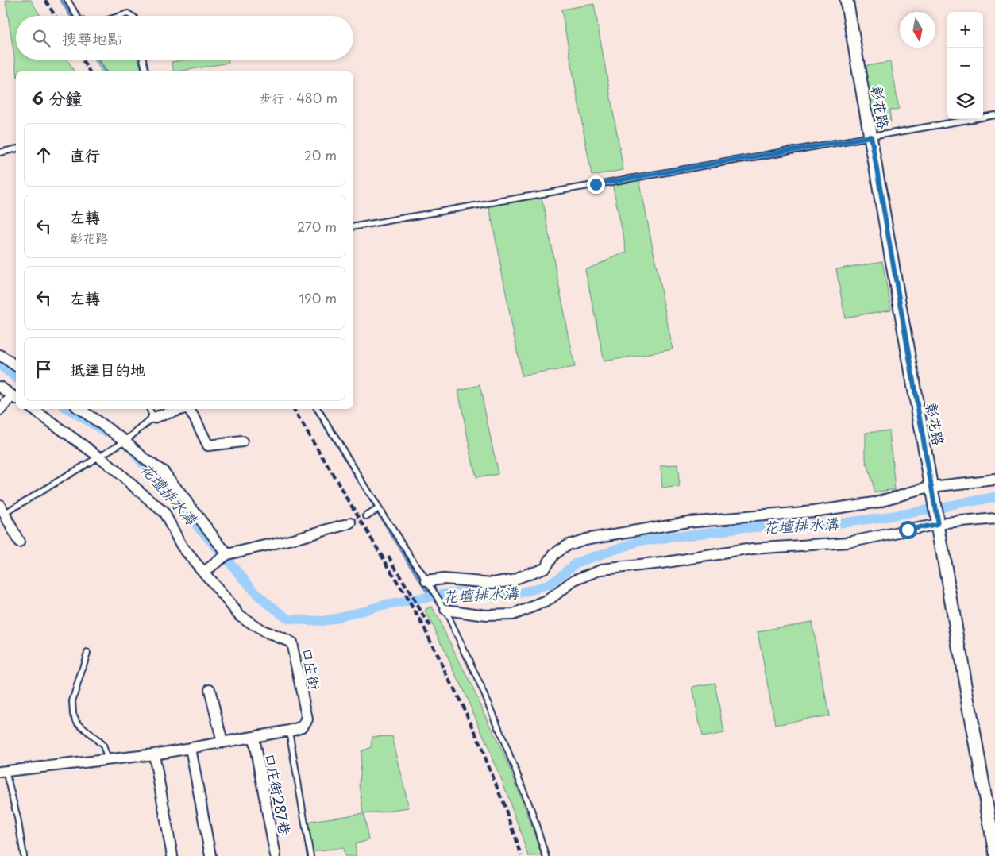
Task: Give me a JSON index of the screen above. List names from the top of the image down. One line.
{"streets":{"street":["彰花路","口庄街","口庄街287巷"]},"crossings":[["口庄街","口庄街287巷"]],"water":["花壇排水溝"],"north":"bottom","page":{"map_buttons":["+","−"],"search":"搜尋地點","heading":["6 分鐘","步行 · 480 m"],"list":[["直行","20 m"],["左轉","彰花路","270 m"],["左轉","190 m"],"抵達目的地"]}}
